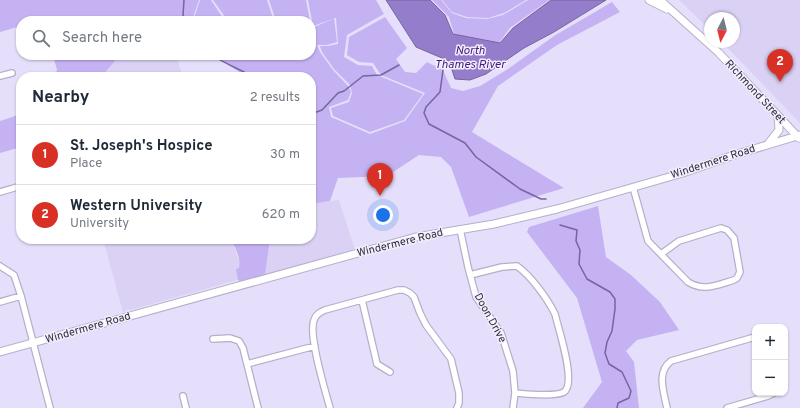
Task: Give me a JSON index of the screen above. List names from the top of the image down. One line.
{"streets":{"main road":["Richmond Street","Windermere Road"],"street":["Doon Drive"]},"crossings":[["Richmond Street","Windermere Road"],["Windermere Road","Doon Drive"]],"water":["North Thames River"],"north":"bottom","page":{"search":"Search here","pins":["2","1"],"heading":["Nearby","2 results"],"list":[{"mark":"1","name":"St. Joseph's Hospice","note":"Place","value":"30 m"},{"mark":"2","name":"Western University","note":"University","value":"620 m"}],"map_buttons":["+","−"]}}
